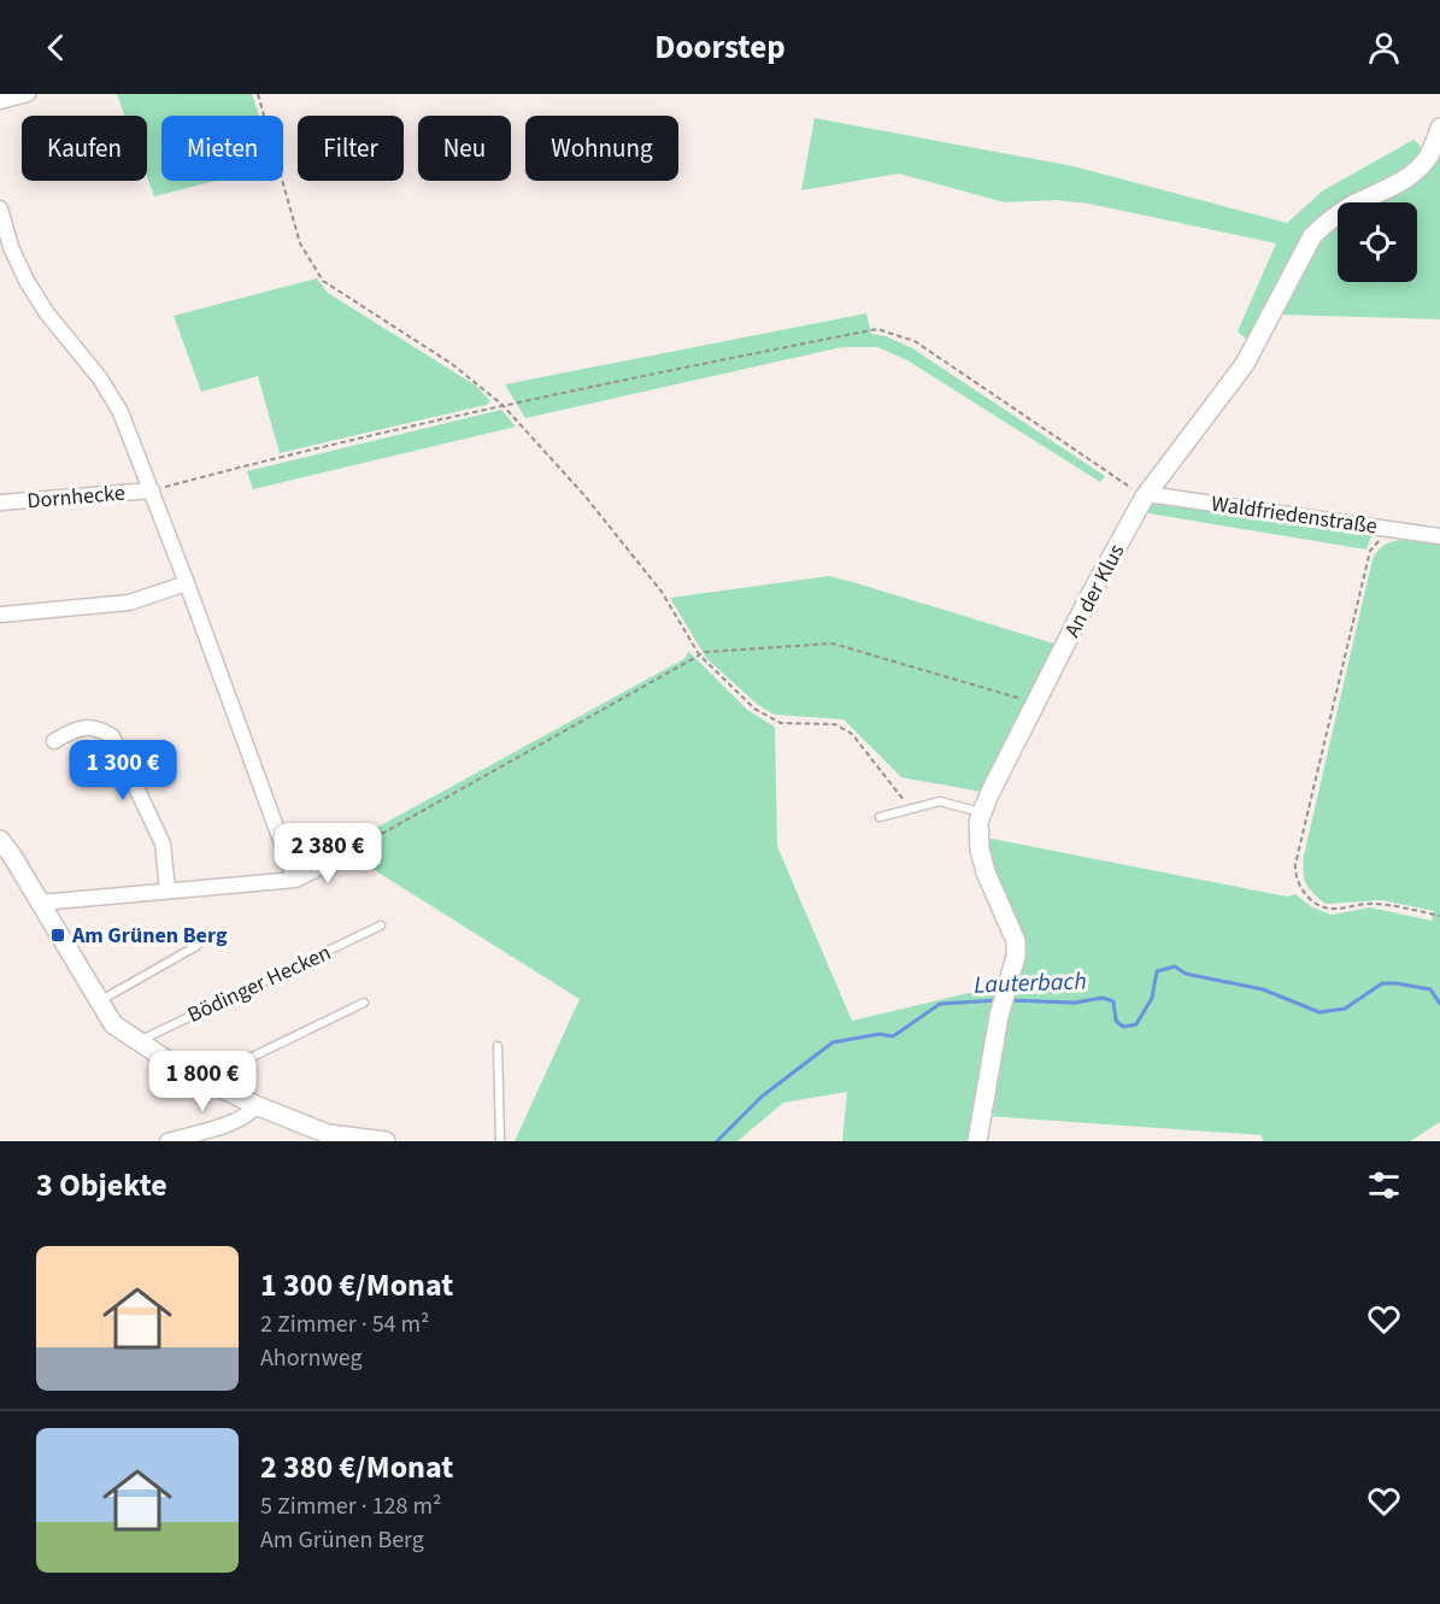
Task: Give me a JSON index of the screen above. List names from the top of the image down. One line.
{"streets":{"street":["Dornhecke","Waldfriedenstraße","An der Klus"],"lane":["Bödinger Hecken"]},"crossings":[["Waldfriedenstraße","An der Klus"]],"water":["Lauterbach"],"places":{"transit":["Am Grünen Berg"]},"page":{"header":"Doorstep","chip":["Kaufen","Mieten","Filter","Neu","Wohnung"],"price":["1 300 €","2 380 €","1 800 €"],"heading":"3 Objekte","list":[{"name":"1 300 €/Monat","note":"2 Zimmer · 54 m² · Ahornweg"},{"name":"2 380 €/Monat","note":"5 Zimmer · 128 m² · Am Grünen Berg"}]}}
